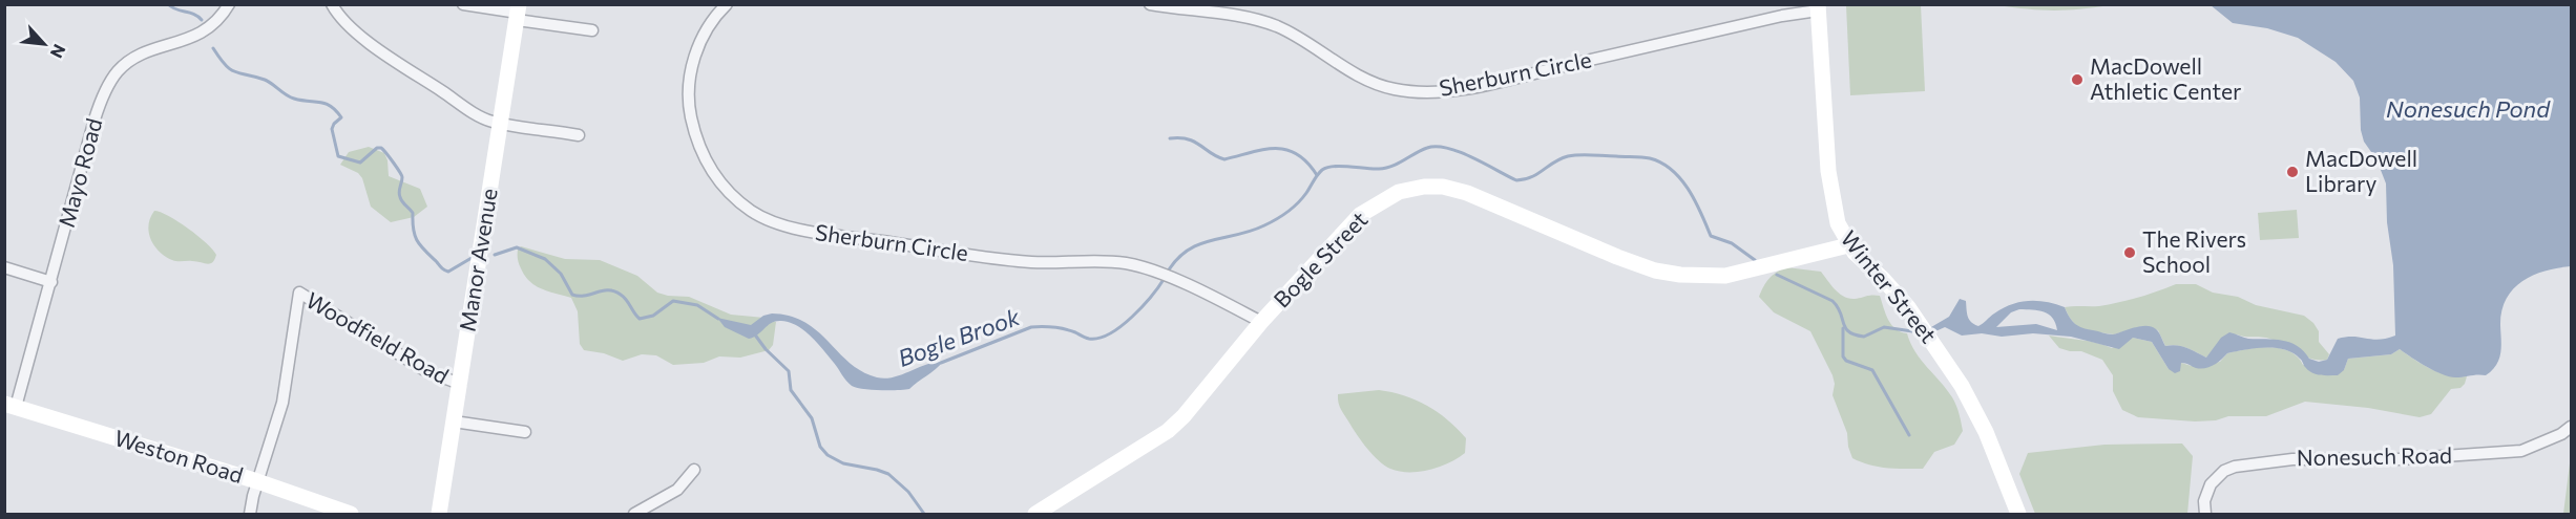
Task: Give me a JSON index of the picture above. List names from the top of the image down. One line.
{"streets":{"street":["Sherburn Circle","Mayo Road","Manor Avenue","Bogle Street","Winter Street","Woodfield Road","Weston Road","Nonesuch Road"]},"crossings":[["Sherburn Circle","Bogle Street"],["Sherburn Circle","Winter Street"],["Mayo Road","Weston Road"],["Manor Avenue","Woodfield Road"],["Bogle Street","Winter Street"],["Woodfield Road","Weston Road"]],"water":["Nonesuch Pond","Bogle Brook"],"places":["MacDowell Athletic Center","MacDowell Library","The Rivers School"],"north":"bottom right"}
